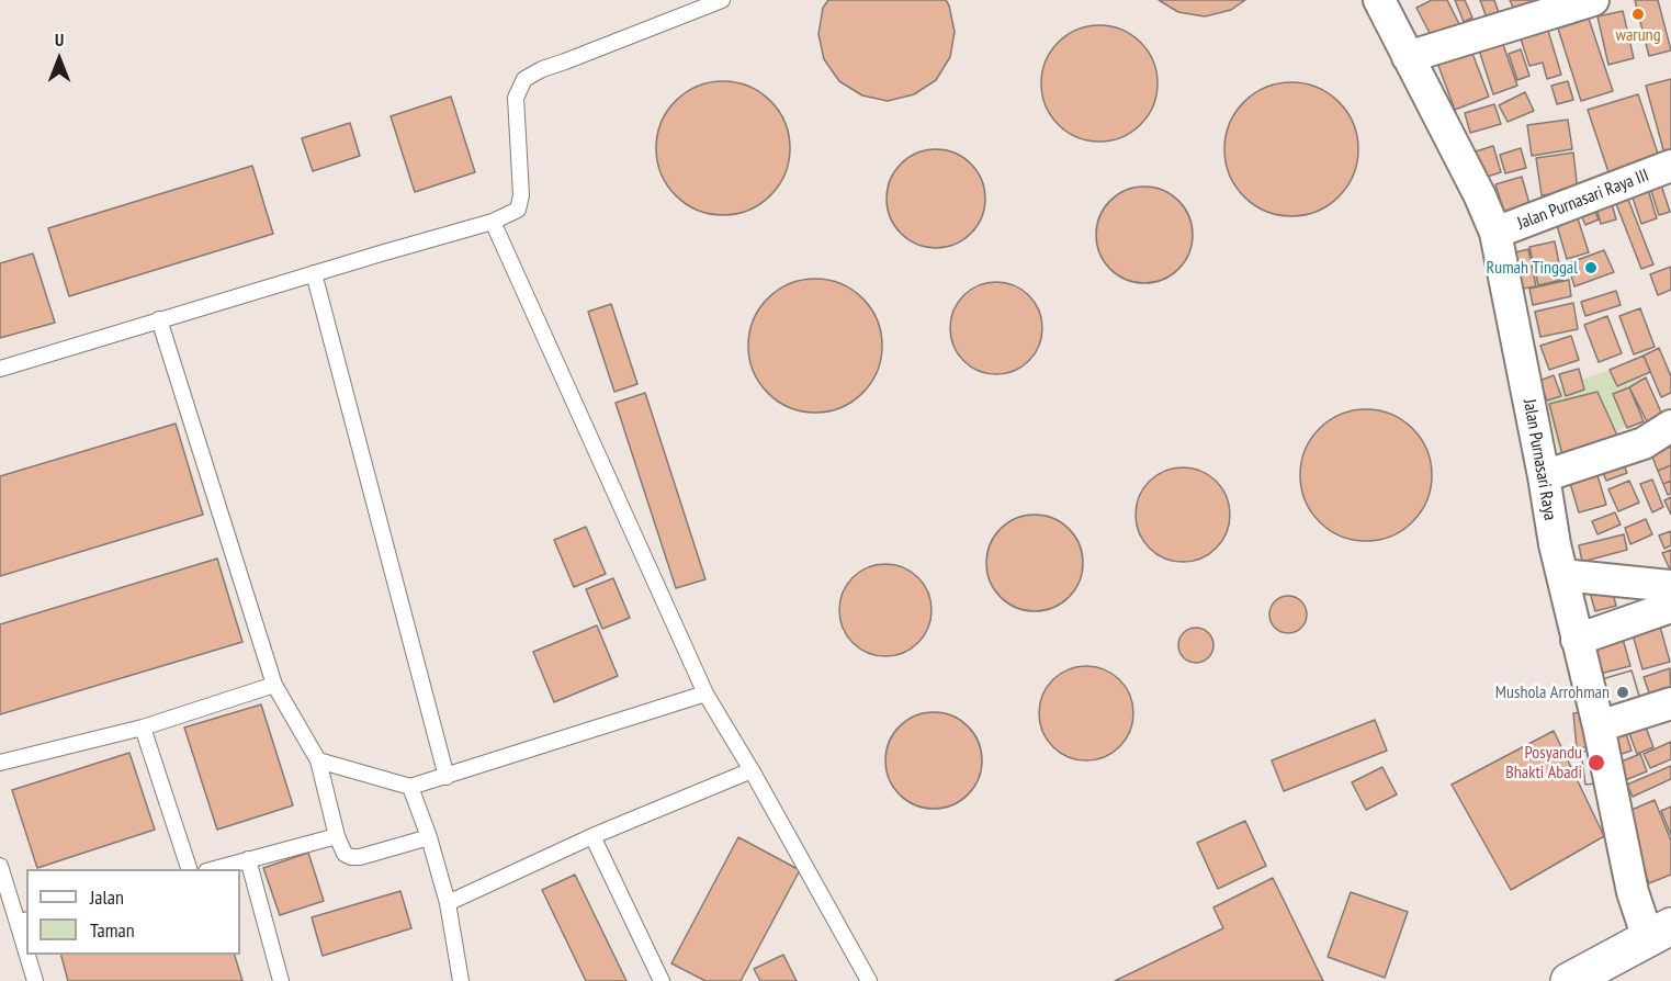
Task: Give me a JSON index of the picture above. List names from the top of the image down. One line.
{"streets":{"street":["Jalan Purnasari Raya III","Jalan Purnasari Raya"]},"crossings":[["Jalan Purnasari Raya III","Jalan Purnasari Raya"]],"places":["warung","Rumah Tinggal","Mushola Arrohman","Posyandu Bhakti Abadi"],"legend":["Jalan","Taman"],"north":"top"}
